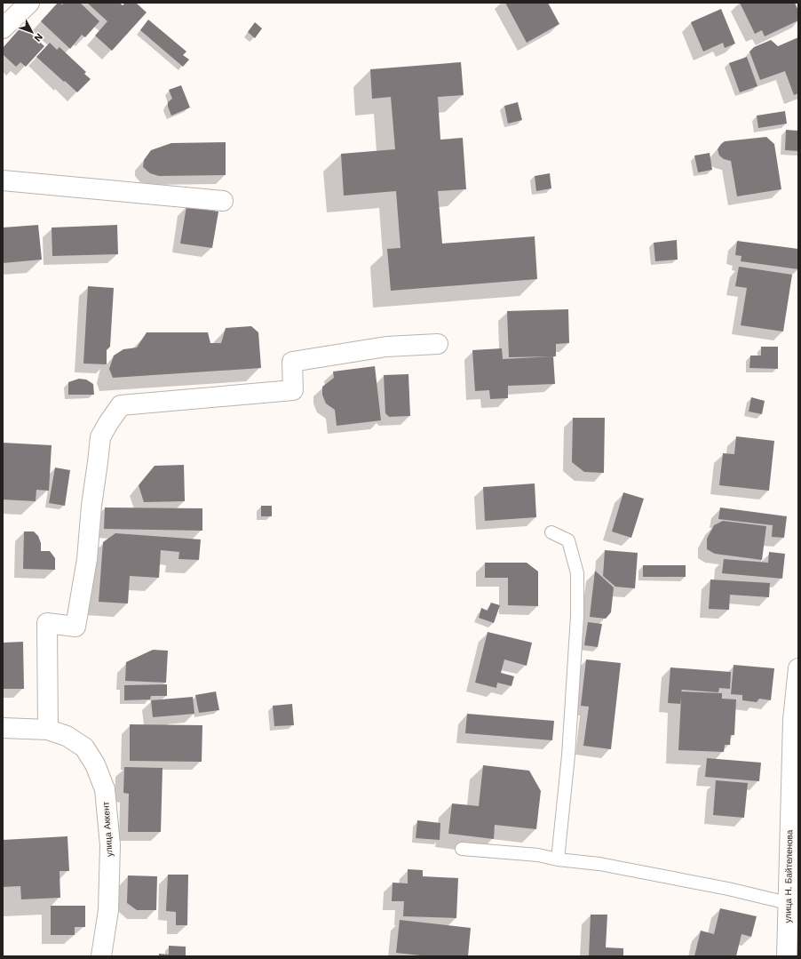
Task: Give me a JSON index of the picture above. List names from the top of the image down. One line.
{"streets":{"street":["улица Аккент","улица Н. Байтеленова"]},"north":"bottom right"}
